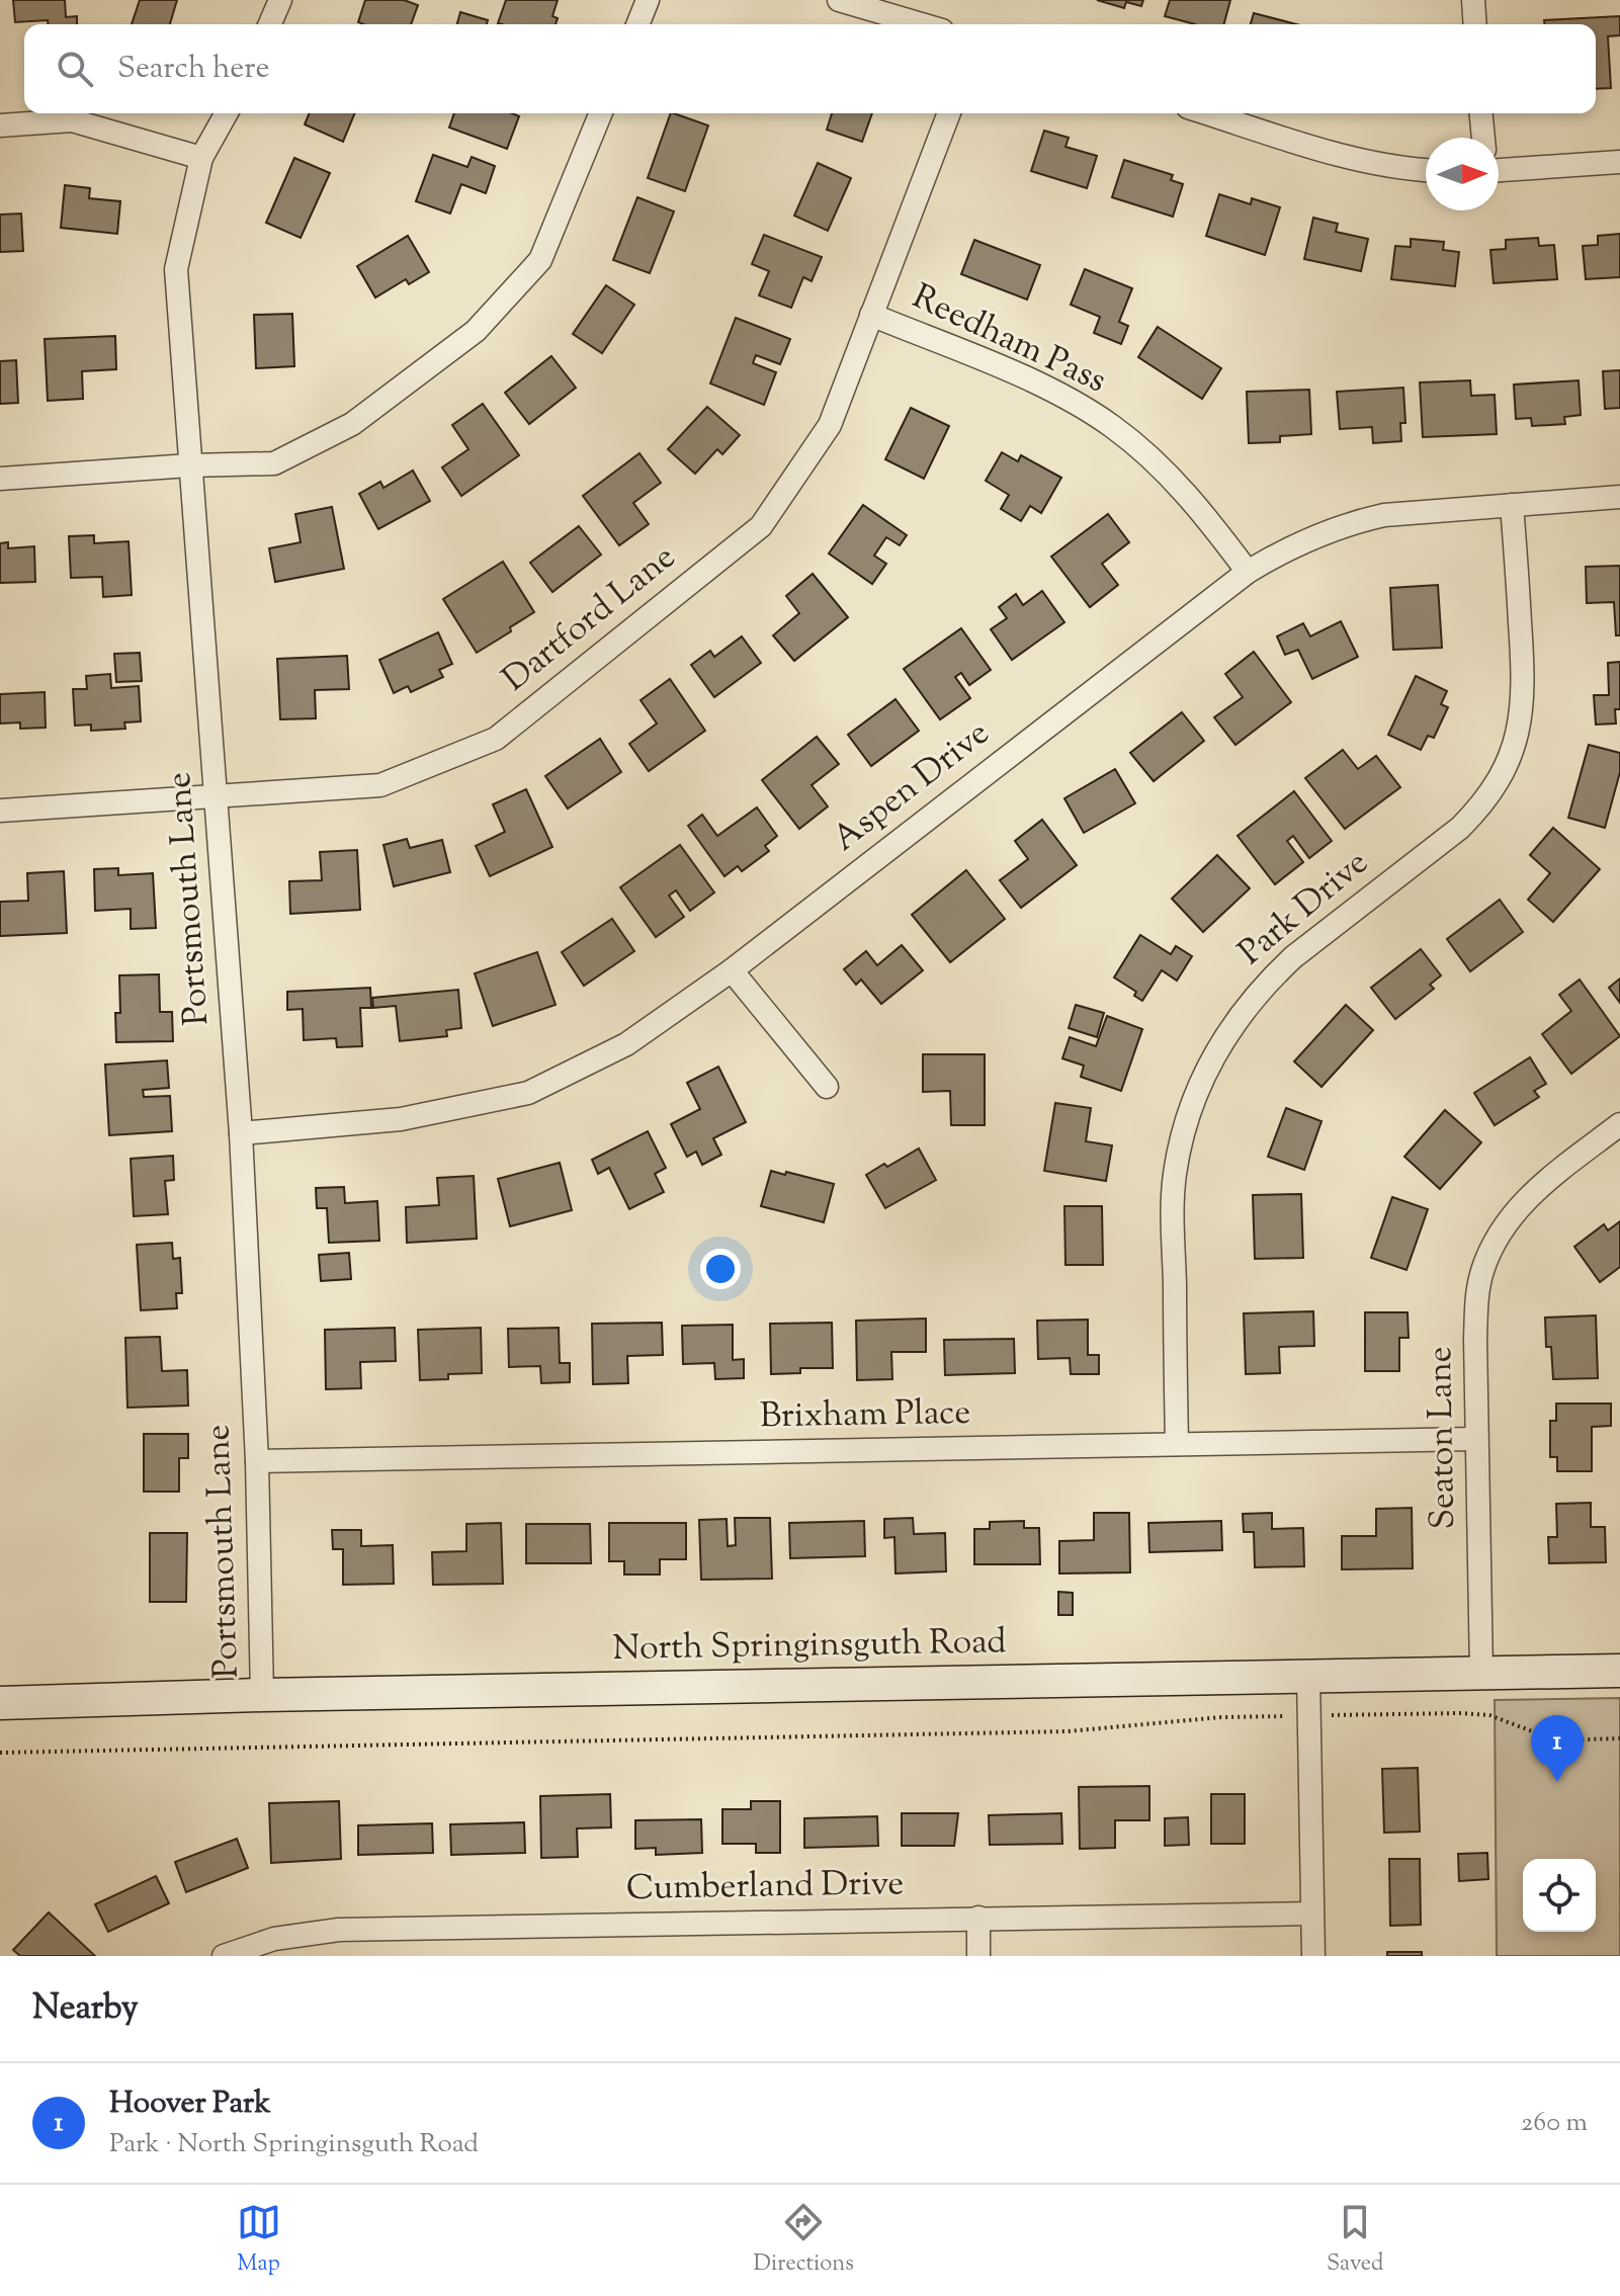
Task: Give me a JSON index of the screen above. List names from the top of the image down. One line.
{"streets":{"street":["Reedham Pass","Dartford Lane","Aspen Drive","Portsmouth Lane","Park Drive","Brixham Place","Seaton Lane","North Springinsguth Road","Cumberland Drive"]},"crossings":[["Reedham Pass","Dartford Lane"],["Reedham Pass","Aspen Drive"],["Dartford Lane","Portsmouth Lane"],["Aspen Drive","Portsmouth Lane"],["Aspen Drive","Park Drive"],["Portsmouth Lane","Brixham Place"],["Portsmouth Lane","North Springinsguth Road"],["Park Drive","Brixham Place"],["Brixham Place","Seaton Lane"],["Seaton Lane","North Springinsguth Road"]],"north":"right","page":{"search":"Search here","pins":"1","heading":"Nearby","list":[{"mark":"1","name":"Hoover Park","note":"Park · North Springinsguth Road","value":"260 m"}],"nav":["Map","Directions","Saved"]}}
